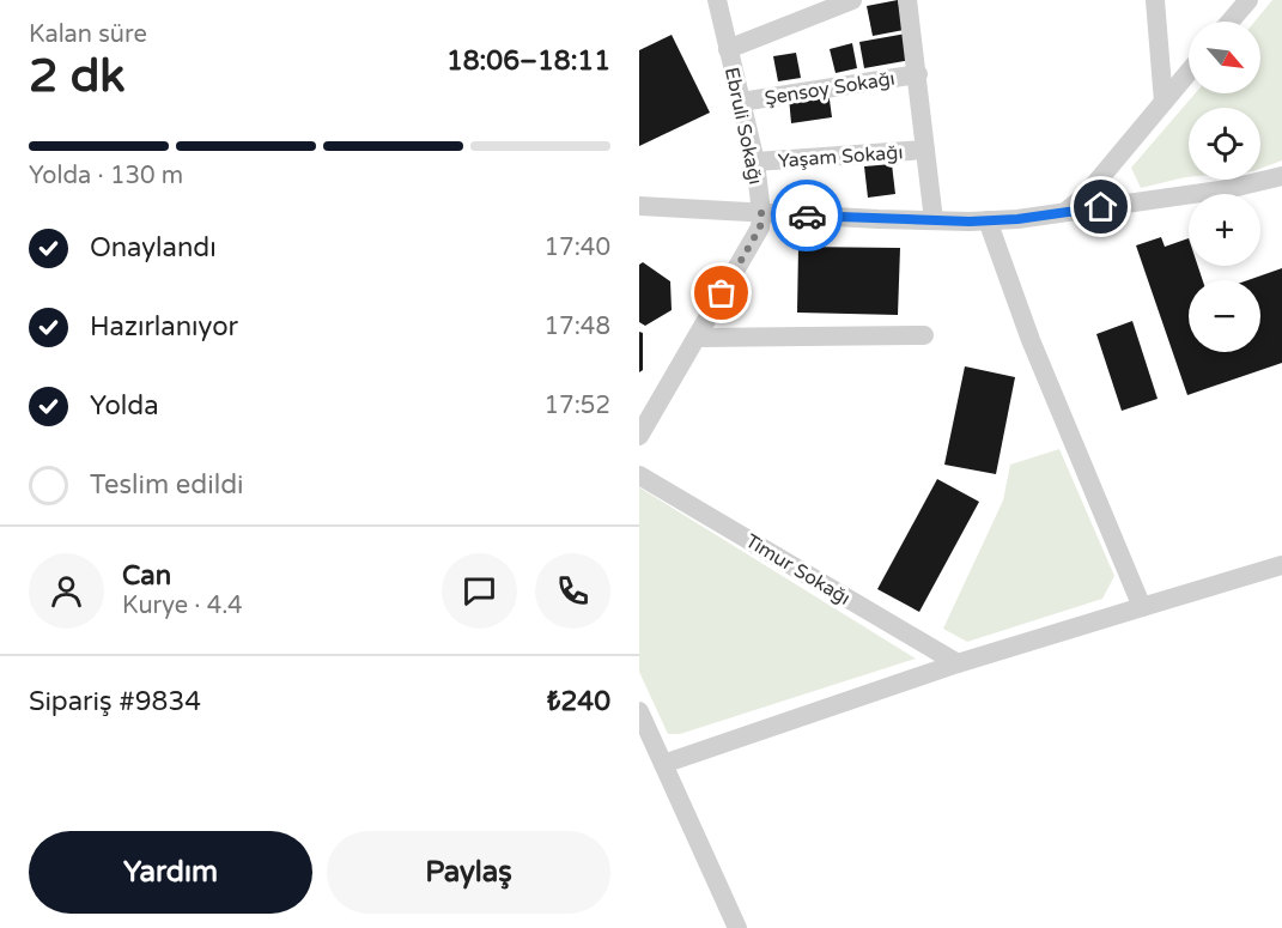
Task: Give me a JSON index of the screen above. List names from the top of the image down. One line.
{"streets":{"street":["Şensoy Sokağı","Ebruli Sokağı","Yaşam Sokağı","Timur Sokağı"]},"crossings":[["Şensoy Sokağı","Ebruli Sokağı"],["Ebruli Sokağı","Yaşam Sokağı"]],"north":"bottom right","page":{"heading":["2 dk","Kalan süre","18:06–18:11"],"panel":["Can","Kurye · 4.4","Sipariş #9834","₺240"],"map_buttons":["+","−"],"bar":"Yolda · 130 m","list":[["Onaylandı","17:40"],["Hazırlanıyor","17:48"],["Yolda","17:52"],"Teslim edildi"],"buttons":["Yardım","Paylaş"]}}
